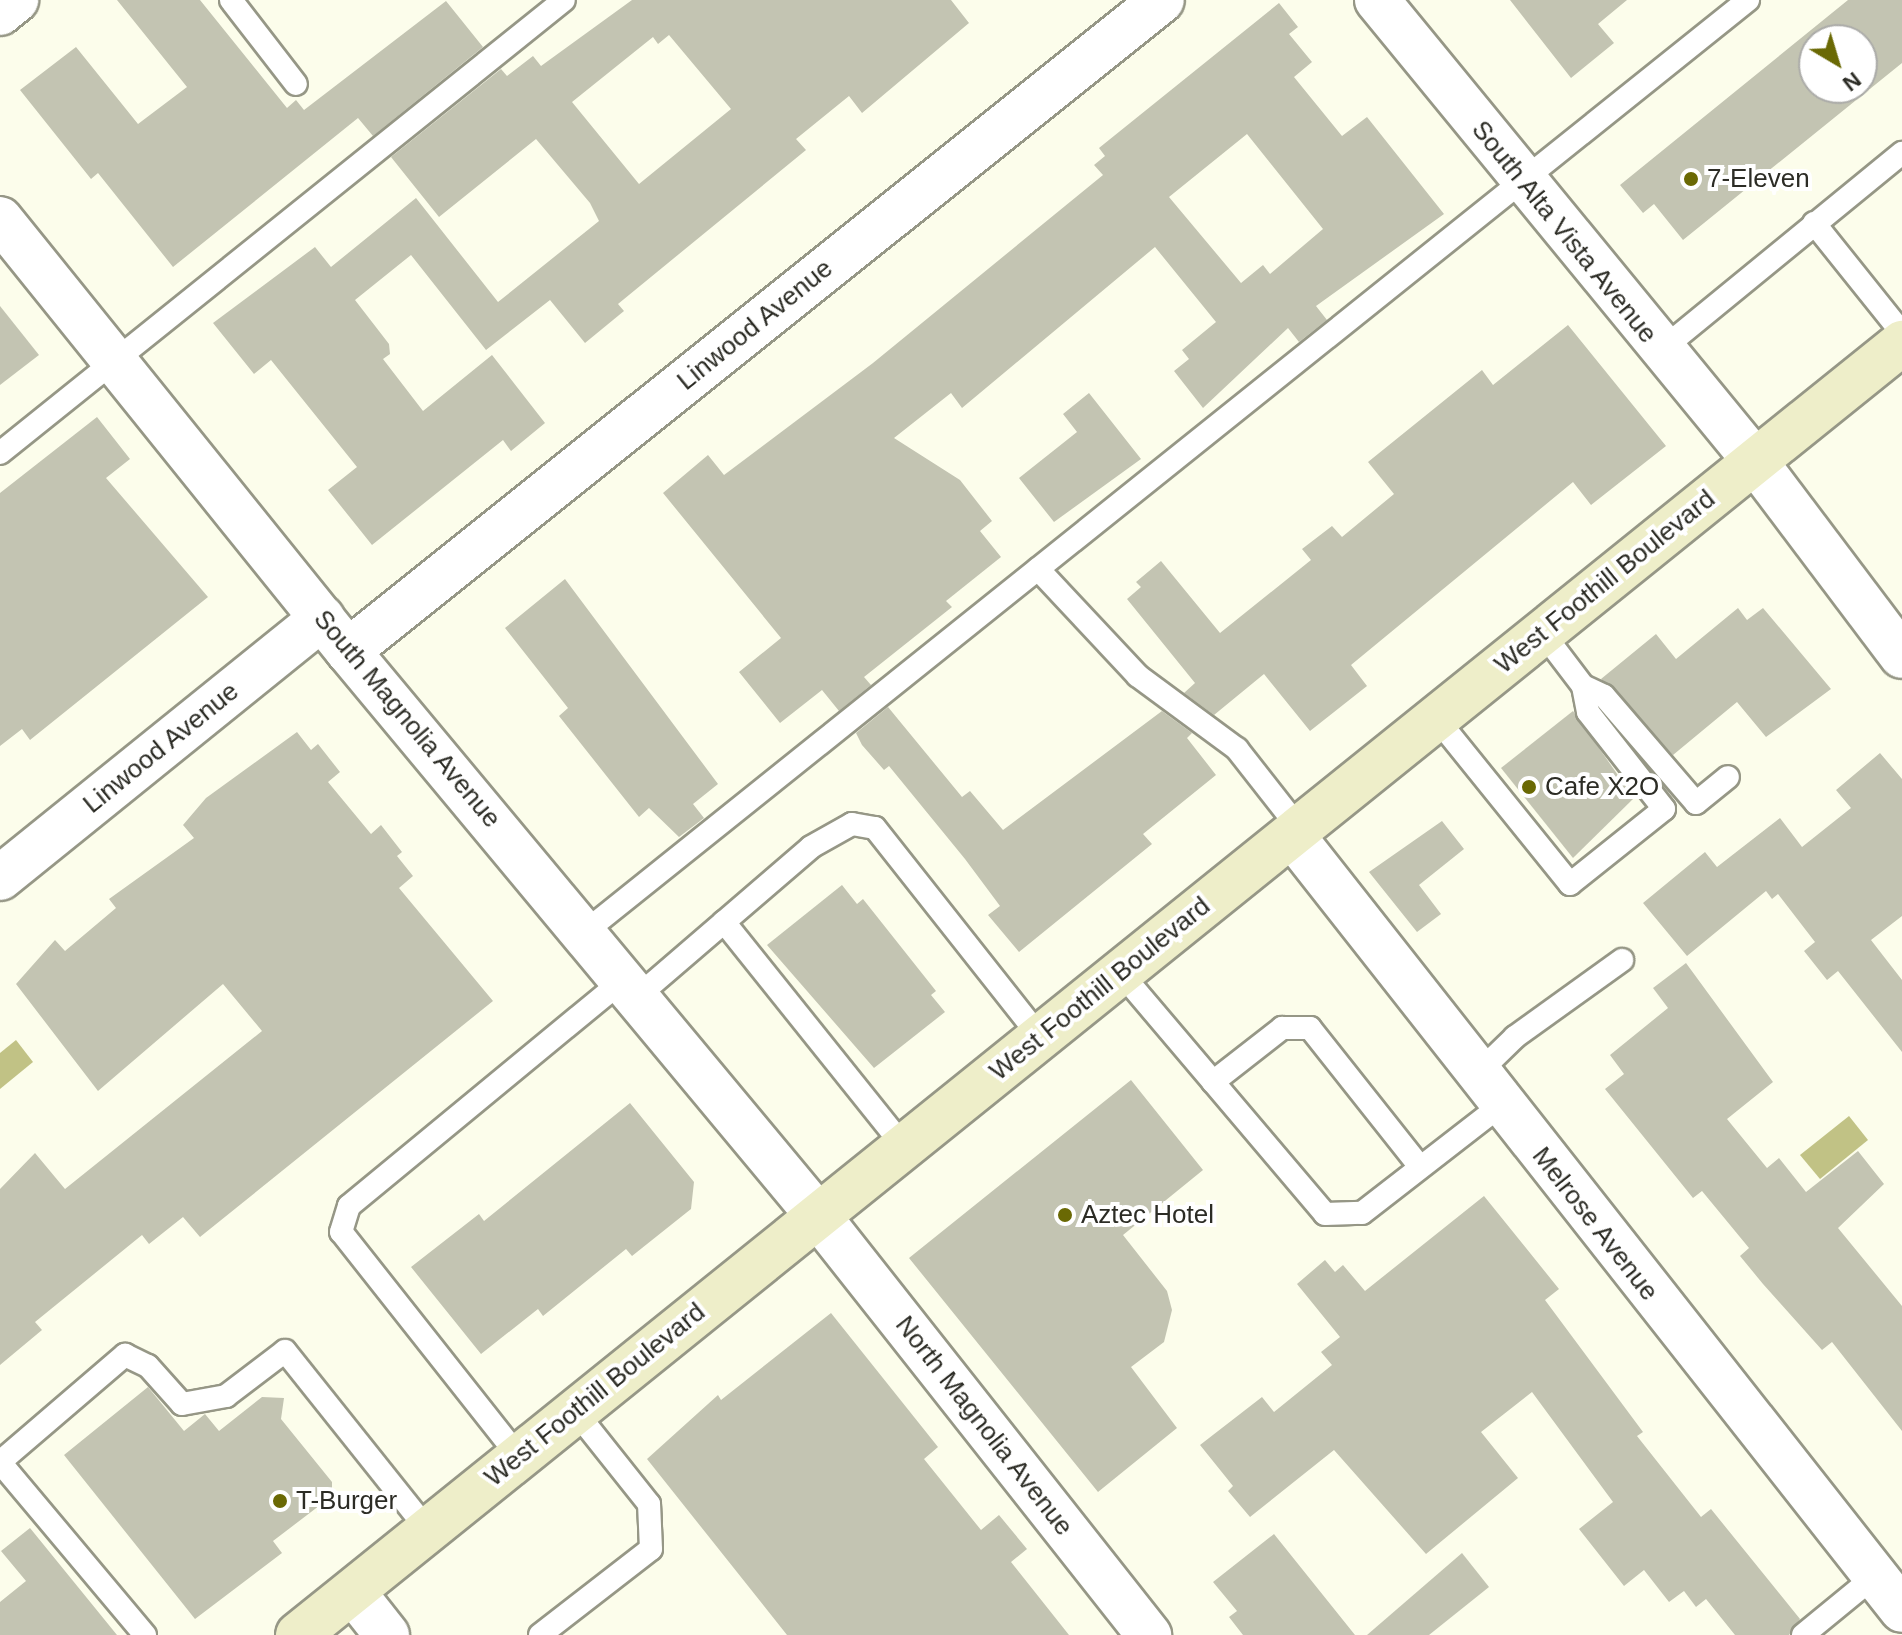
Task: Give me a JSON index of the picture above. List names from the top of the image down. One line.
{"streets":{"main road":["West Foothill Boulevard"],"street":["South Alta Vista Avenue","Linwood Avenue","South Magnolia Avenue","Melrose Avenue","North Magnolia Avenue"]},"crossings":[["South Alta Vista Avenue","West Foothill Boulevard"],["Linwood Avenue","South Magnolia Avenue"],["West Foothill Boulevard","South Magnolia Avenue"],["West Foothill Boulevard","Melrose Avenue"],["West Foothill Boulevard","North Magnolia Avenue"],["South Magnolia Avenue","North Magnolia Avenue"]],"places":["7-Eleven","Cafe X2O","Aztec Hotel","T-Burger"],"north":"bottom right"}
